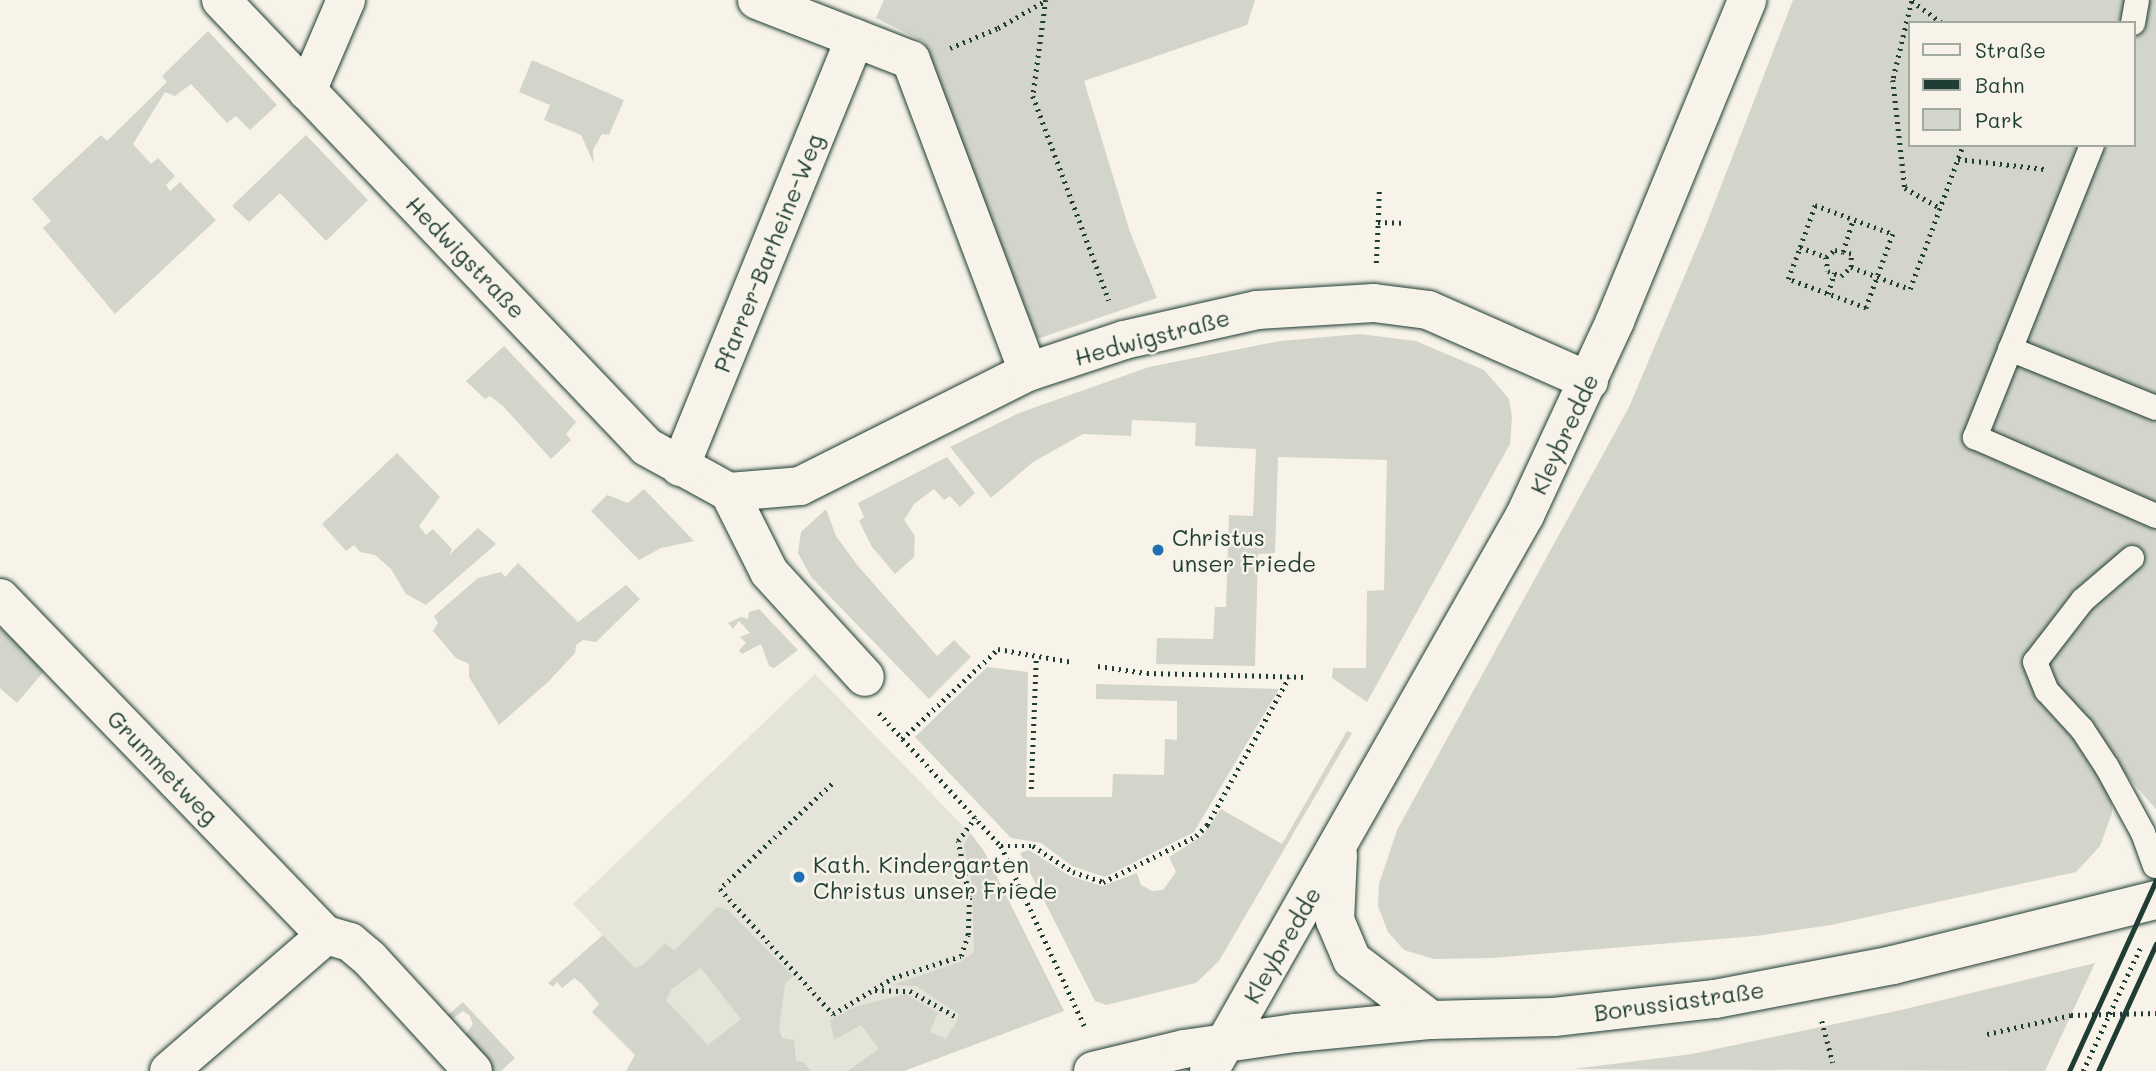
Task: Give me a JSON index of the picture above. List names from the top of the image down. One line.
{"streets":{"street":["Pfarrer-Barheine-Weg","Hedwigstraße","Kleybredde","Grummetweg","Borussiastraße"]},"crossings":[["Pfarrer-Barheine-Weg","Hedwigstraße"],["Hedwigstraße","Kleybredde"],["Kleybredde","Borussiastraße"]],"places":["Christus unser Friede","Kath. Kindergarten Christus unser Friede"],"legend":["Straße","Bahn","Park"]}
